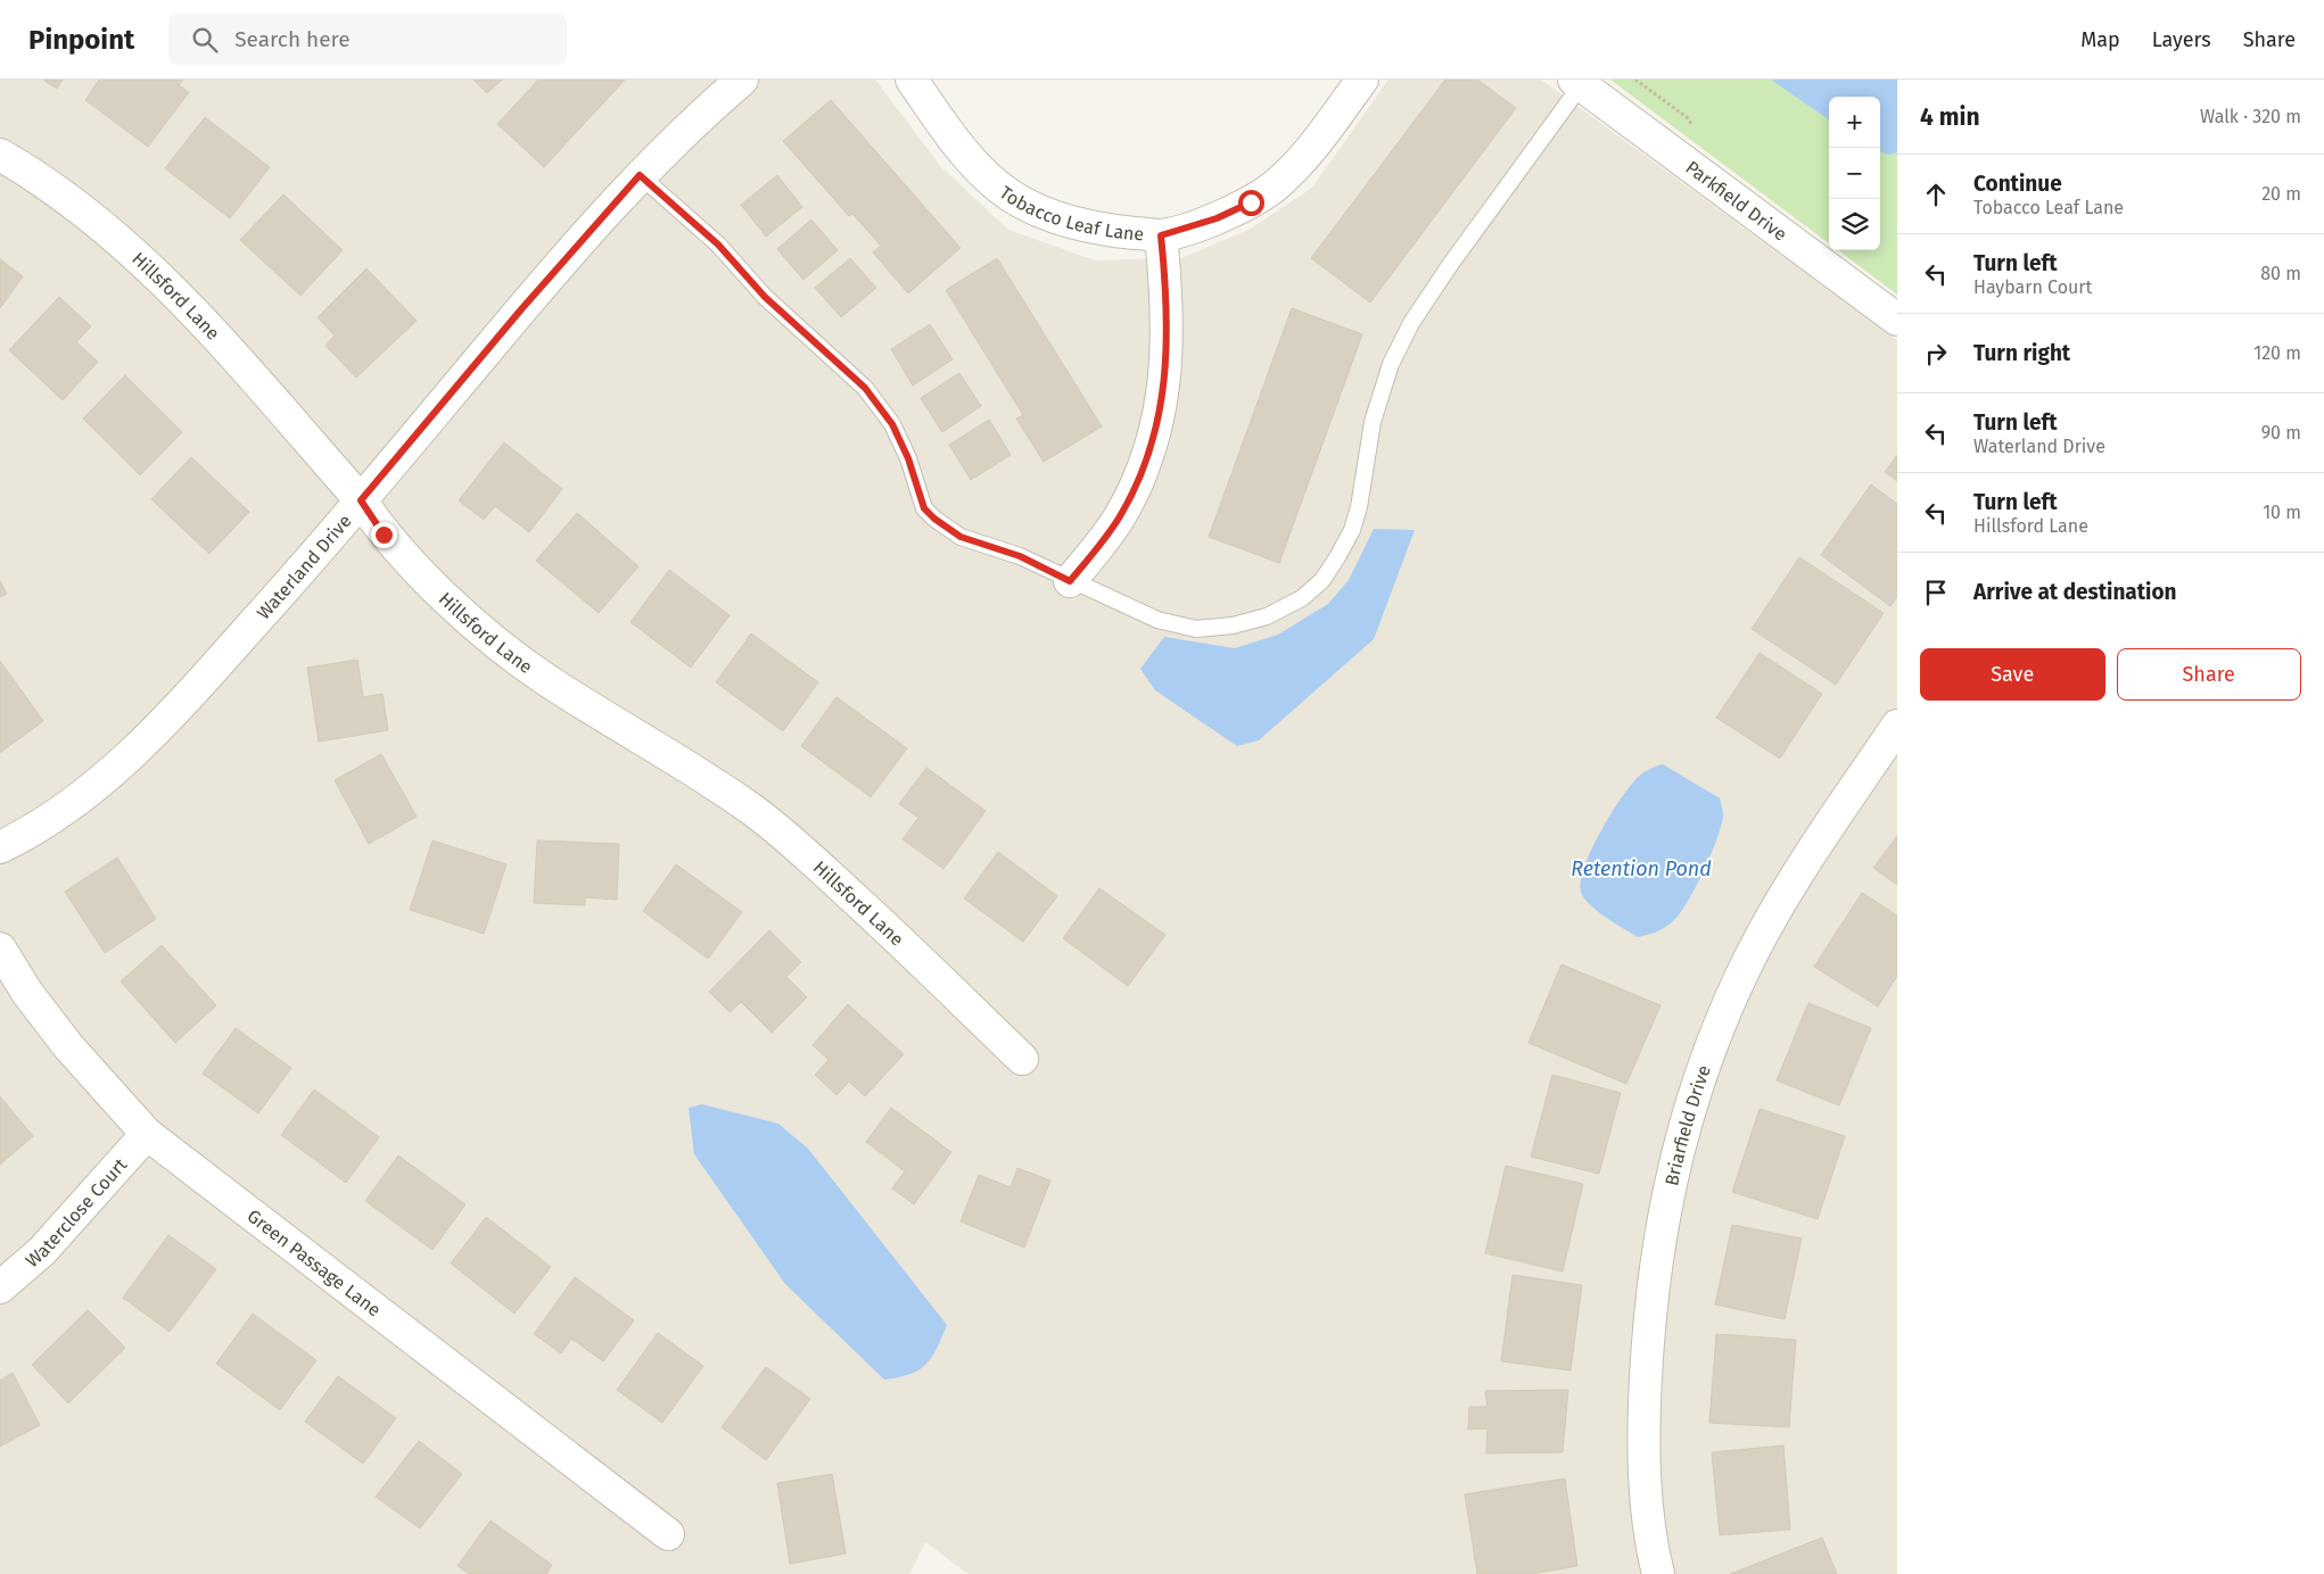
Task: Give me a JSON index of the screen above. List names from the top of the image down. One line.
{"streets":{"street":["Parkfield Drive","Tobacco Leaf Lane","Hillsford Lane","Waterland Drive","Briarfield Drive","Waterclose Court","Green Passage Lane"]},"crossings":[["Hillsford Lane","Waterland Drive"],["Waterclose Court","Green Passage Lane"]],"water":["Retention Pond"],"page":{"header":"Pinpoint","search":"Search here","nav":["Map","Layers","Share"],"heading":["4 min","Walk · 320 m"],"map_buttons":["+","−"],"list":[["Continue","Tobacco Leaf Lane","20 m"],["Turn left","Haybarn Court","80 m"],["Turn right","120 m"],["Turn left","Waterland Drive","90 m"],["Turn left","Hillsford Lane","10 m"],"Arrive at destination"],"buttons":["Save","Share"]}}
